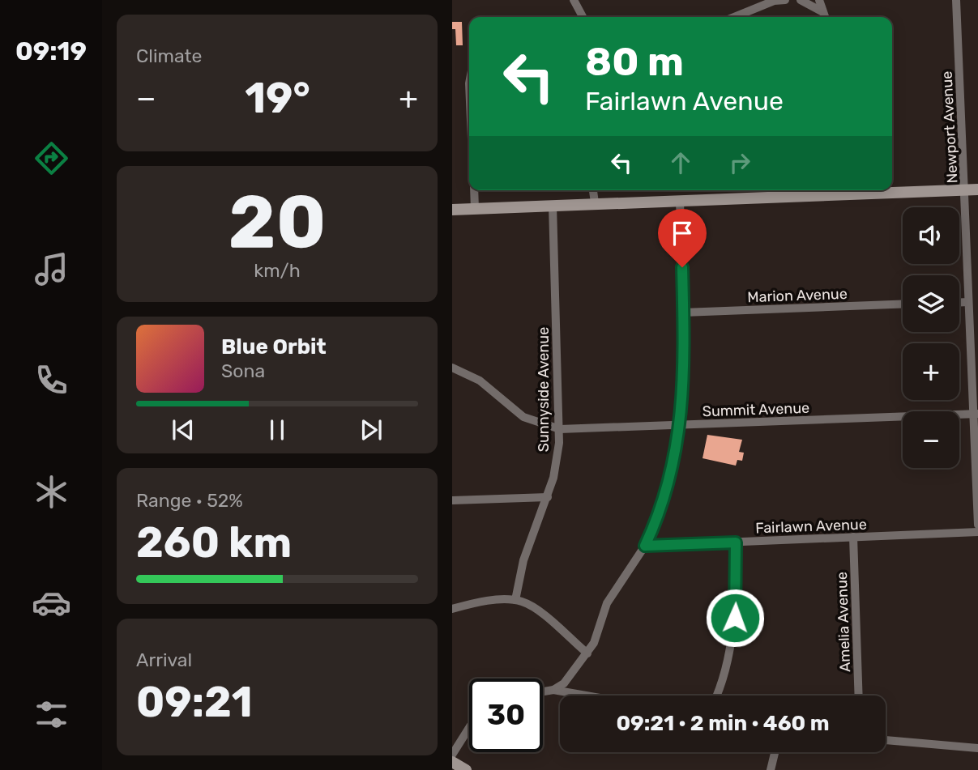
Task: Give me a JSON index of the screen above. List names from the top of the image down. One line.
{"streets":{"street":["Newport Avenue","Marion Avenue","Sunnyside Avenue","Summit Avenue","Fairlawn Avenue","Amelia Avenue"]},"crossings":[["Newport Avenue","Summit Avenue"],["Sunnyside Avenue","Summit Avenue"],["Fairlawn Avenue","Amelia Avenue"]],"page":{"tabs":"09:19","tile":["Climate",["20","km/h"],["Range · 52%","260 km"],["Arrival","09:21"]],"turn":["80 m","Fairlawn Avenue"],"heat":["−","19°","+"],"map_buttons":["+","−"],"song":["Blue Orbit","Sona"],"limit":"30","trip":"09:21 · 2 min · 460 m"}}
